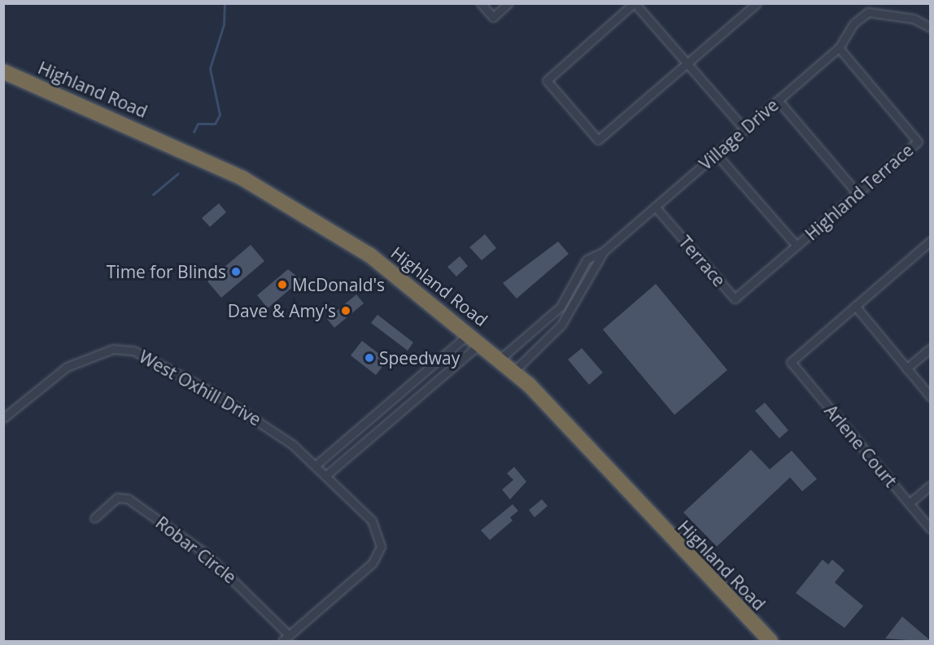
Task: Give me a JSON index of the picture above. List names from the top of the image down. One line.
{"streets":{"highway":["Highland Road"],"street":["Village Drive","Highland Terrace","Terrace","West Oxhill Drive","Arlene Court","Robar Circle"]},"crossings":[["Highland Road","Village Drive"],["Village Drive","Highland Terrace"],["Village Drive","Terrace"],["Highland Terrace","Terrace"],["West Oxhill Drive","Robar Circle"]],"places":["Time for Blinds","McDonald's","Dave & Amy's","Speedway"]}
